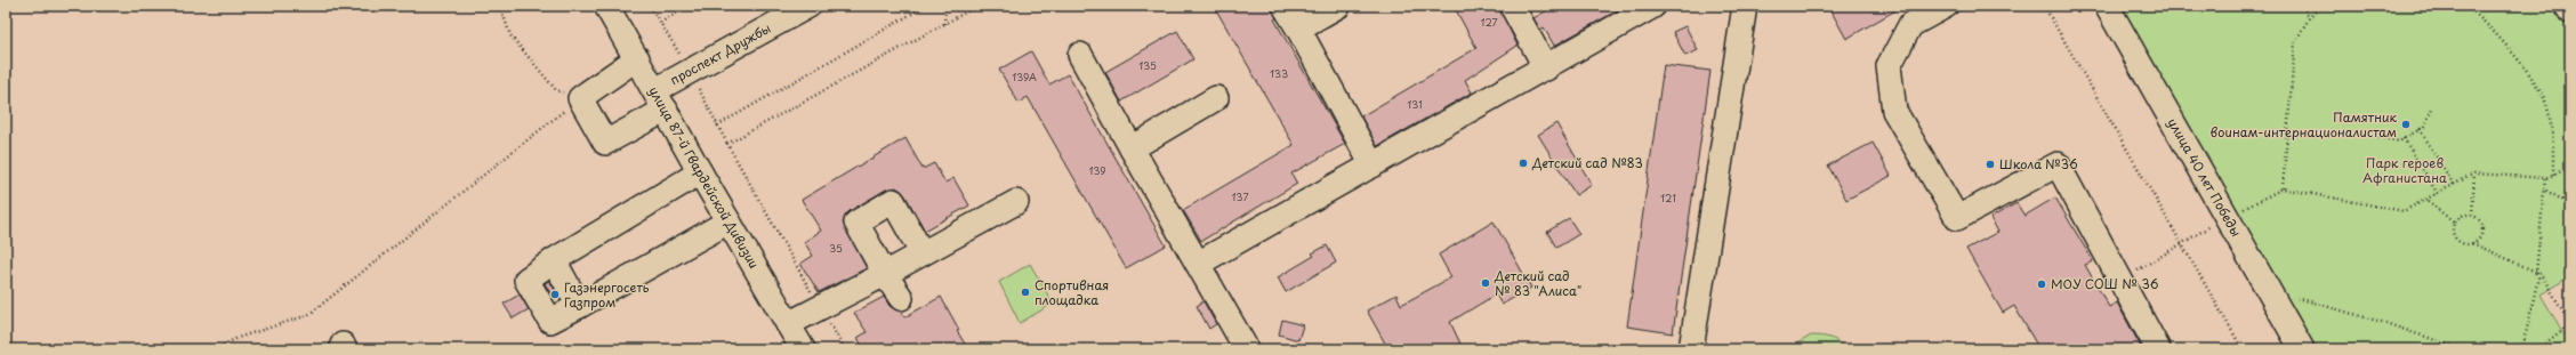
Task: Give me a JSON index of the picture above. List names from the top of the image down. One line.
{"streets":{"street":["проспект Дружбы","улица 87-й Гвардейской Дивизии","улица 40 лет Победы"]},"crossings":[["проспект Дружбы","улица 87-й Гвардейской Дивизии"]],"parks":["Парк героев Афганистана"],"places":["Памятник воинам-интернационалистам","Детский сад №83","Школа №36","Детский сад № 83 \"Алиса\"","МОУ СОШ № 36","Спортивная площадка","Газэнергосеть Газпром"],"house_numbers":["127","135","133","139А","131","139","137","121","35"]}
